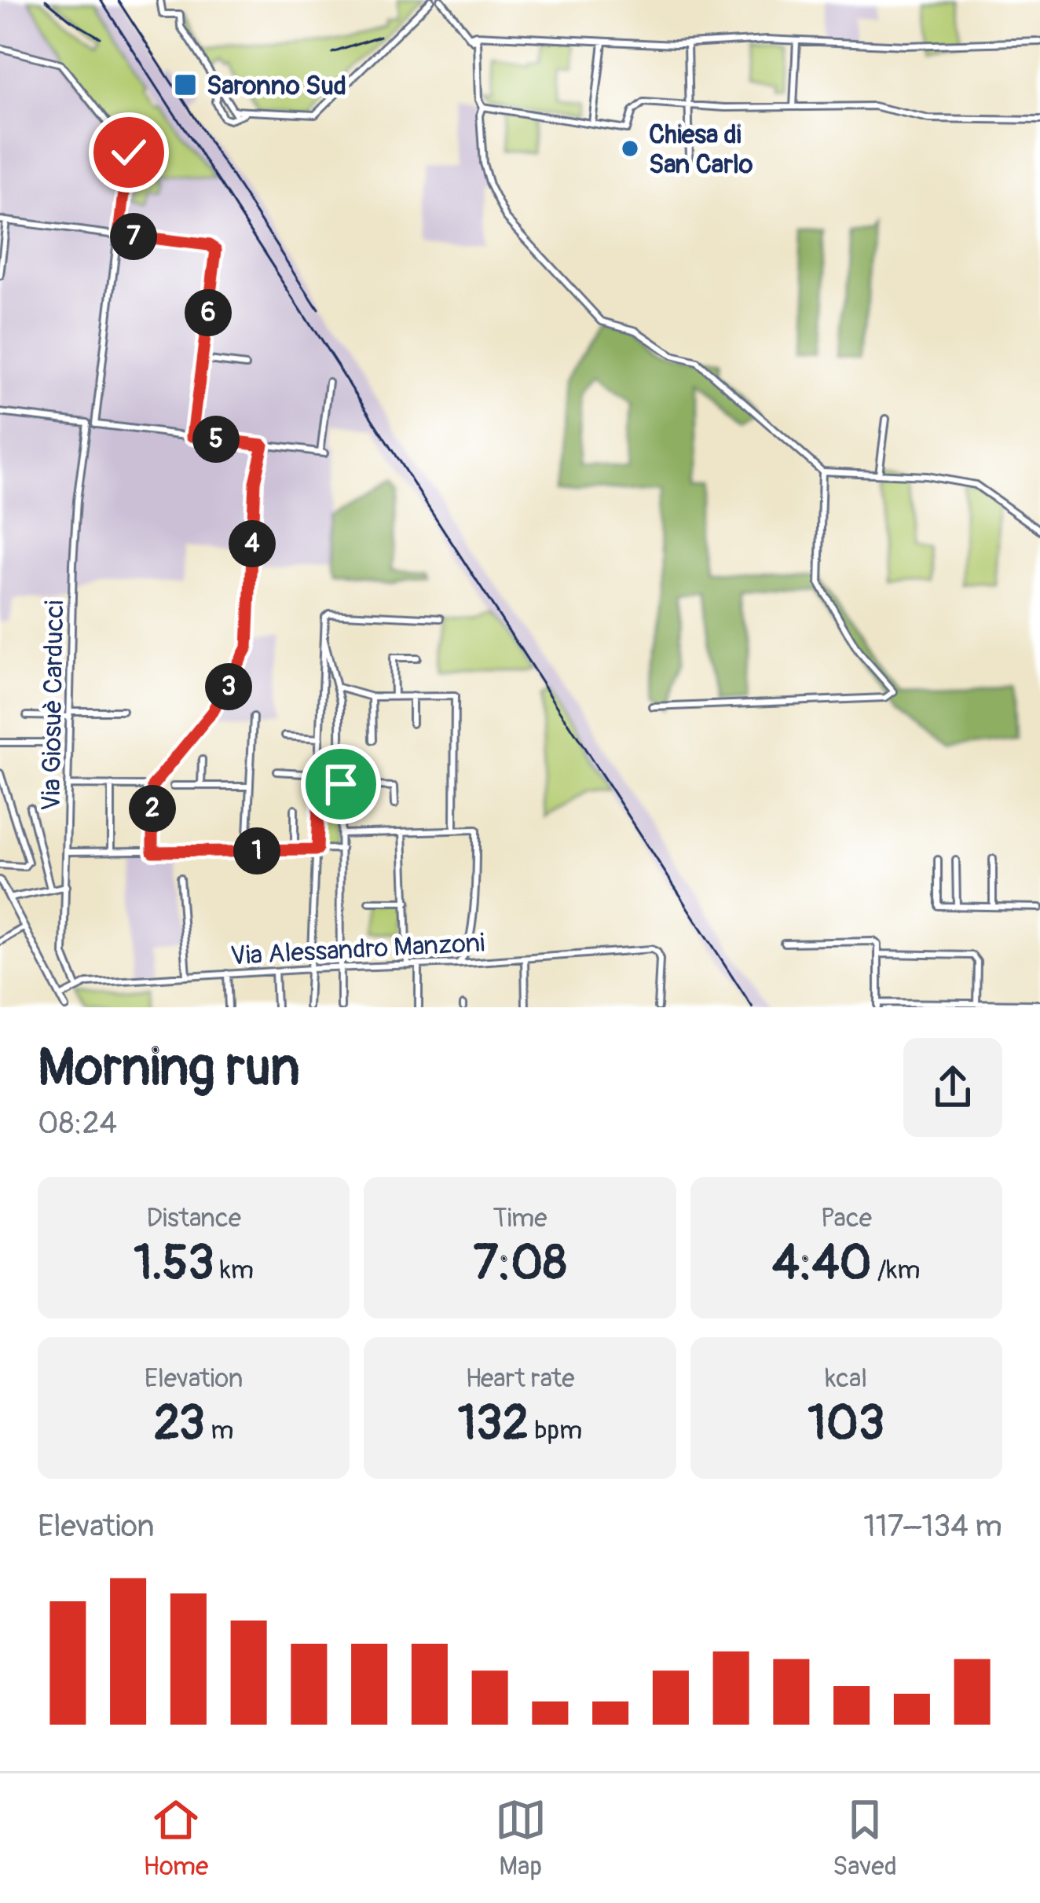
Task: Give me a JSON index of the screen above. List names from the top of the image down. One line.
{"streets":{"street":["Via Giosuè Carducci","Via Alessandro Manzoni"]},"crossings":[["Via Giosuè Carducci","Via Alessandro Manzoni"]],"places":{"transit":["Saronno Sud"],"other":["Chiesa di San Carlo"]},"page":{"pins":["7","6","5","4","3","2","1"],"heading":["Morning run","08:24"],"stats":[["Distance","1.53 km"],["Time","7:08"],["Pace","4:40 /km"],["Elevation","23 m"],["Heart rate","132 bpm"],["kcal","103"]],"chart":["Elevation","117–134 m"],"tabs":["Home","Map","Saved"]}}
